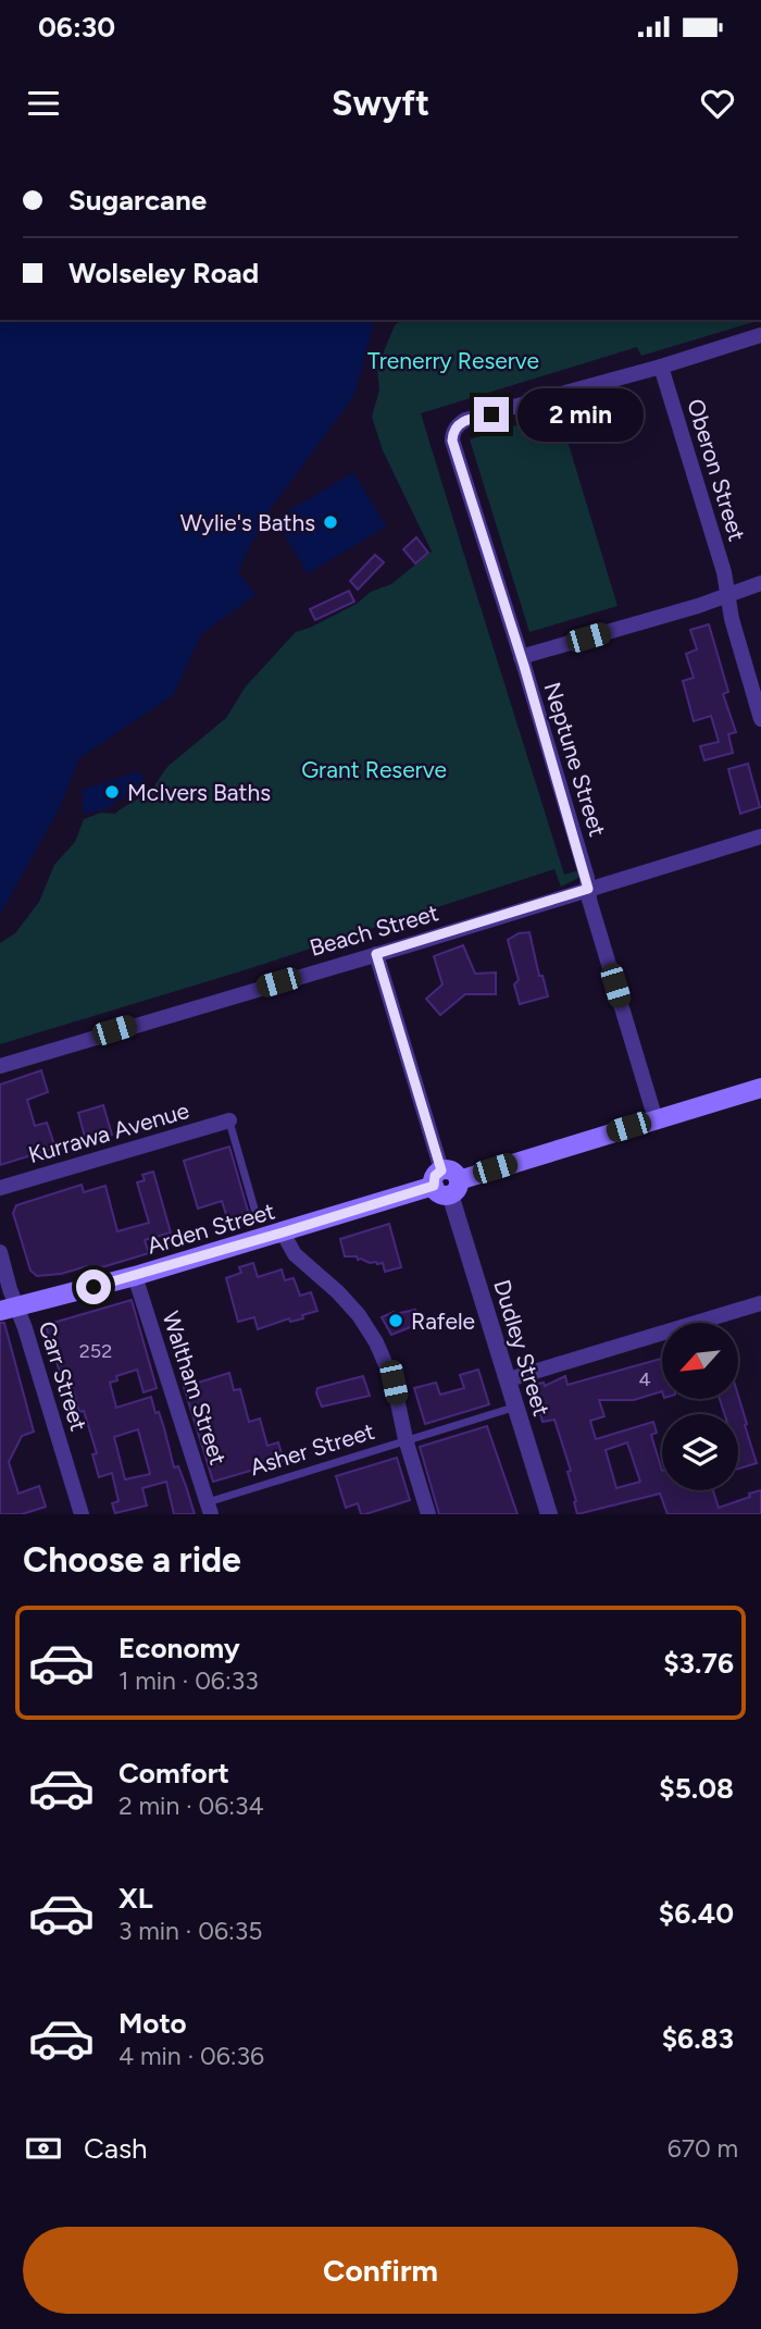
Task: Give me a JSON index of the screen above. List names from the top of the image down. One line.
{"streets":{"main road":["Arden Street"],"street":["Oberon Street","Neptune Street","Beach Street","Kurrawa Avenue","Dudley Street","Carr Street","Waltham Street"],"lane":["Asher Street"]},"crossings":[["Oberon Street","Neptune Street"],["Neptune Street","Beach Street"],["Neptune Street","Arden Street"],["Beach Street","Dudley Street"],["Arden Street","Dudley Street"],["Arden Street","Carr Street"],["Arden Street","Waltham Street"],["Dudley Street","Asher Street"],["Waltham Street","Asher Street"]],"parks":["Trenerry Reserve","Grant Reserve"],"places":["Wylie's Baths","McIvers Baths","Rafele"],"house_numbers":["252","4"],"north":"bottom left","page":{"status":"06:30","header":"Swyft","banner":["Sugarcane","Wolseley Road"],"bubble":"2 min","heading":"Choose a ride","list":[{"name":"Economy","note":"1 min · 06:33","value":"$3.76"},{"name":"Comfort","note":"2 min · 06:34","value":"$5.08"},{"name":"XL","note":"3 min · 06:35","value":"$6.40"},{"name":"Moto","note":"4 min · 06:36","value":"$6.83"}],"pay":["Cash","670 m"],"buttons":"Confirm"}}
